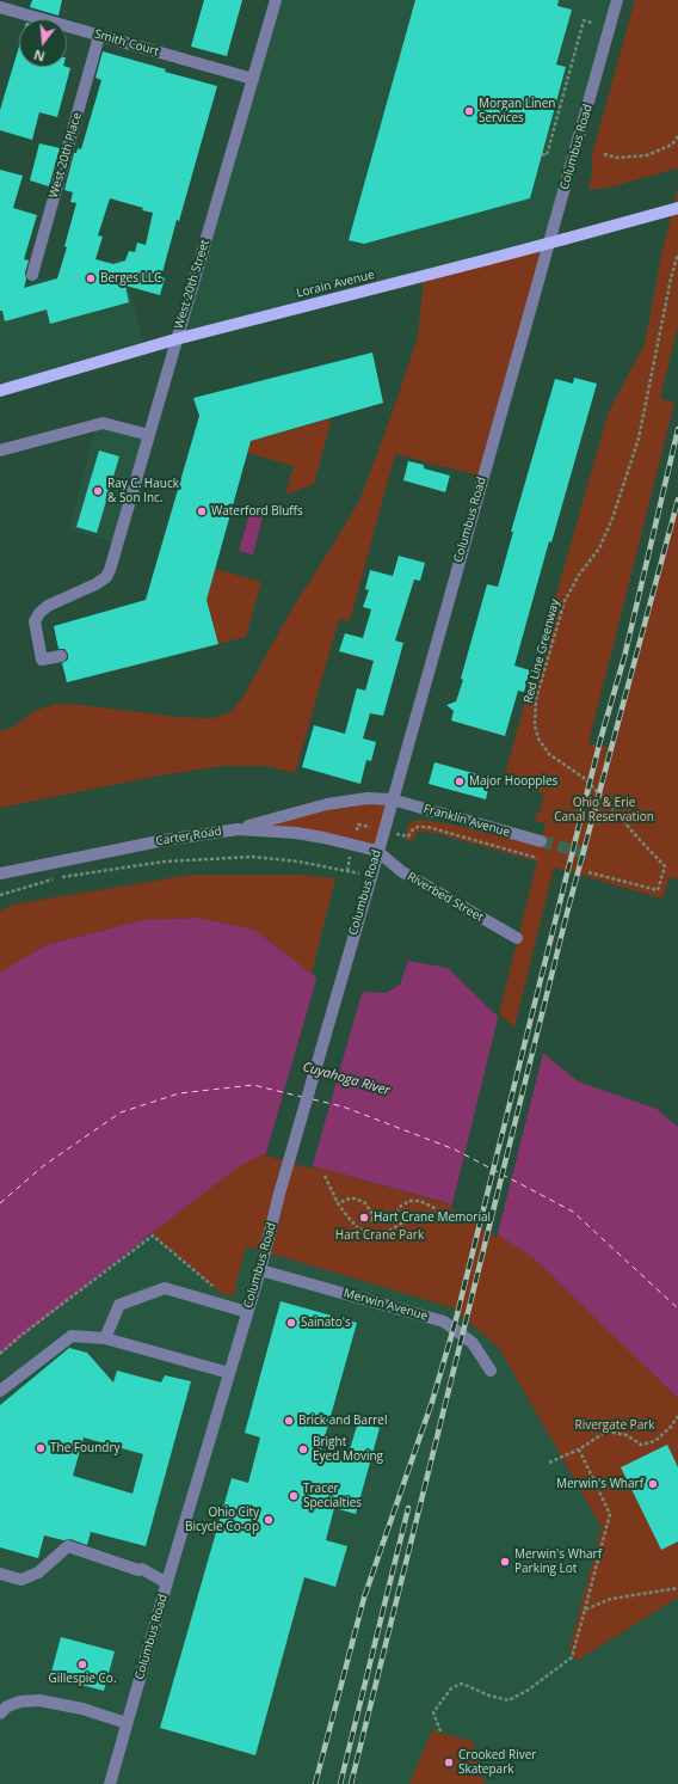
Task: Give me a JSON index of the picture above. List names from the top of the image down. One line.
{"streets":{"main road":["Lorain Avenue"],"street":["Smith Court","Columbus Road","West 20th Place","West 20th Street","Franklin Avenue","Carter Road","Riverbed Street","Merwin Avenue"],"path":["Red Line Greenway"]},"crossings":[["Smith Court","West 20th Place"],["Smith Court","West 20th Street"],["Columbus Road","Franklin Avenue"],["Columbus Road","Carter Road"],["Columbus Road","Riverbed Street"],["Columbus Road","Merwin Avenue"],["West 20th Street","Lorain Avenue"],["Franklin Avenue","Carter Road"],["Carter Road","Riverbed Street"]],"water":["Cuyahoga River"],"parks":["Ohio & Erie Canal Reservation","Hart Crane Park","Rivergate Park"],"places":["Morgan Linen Services","Berges LLC","Ray C. Hauck & Son Inc.","Waterford Bluffs","Major Hoopples","Hart Crane Memorial","Sainato's","Brick and Barrel","The Foundry","Bright Eyed Moving","Merwin's Wharf","Tracer Specialties","Ohio City Bicycle Co-op","Merwin's Wharf Parking Lot","Gillespie Co.","Crooked River Skatepark"],"north":"bottom"}
